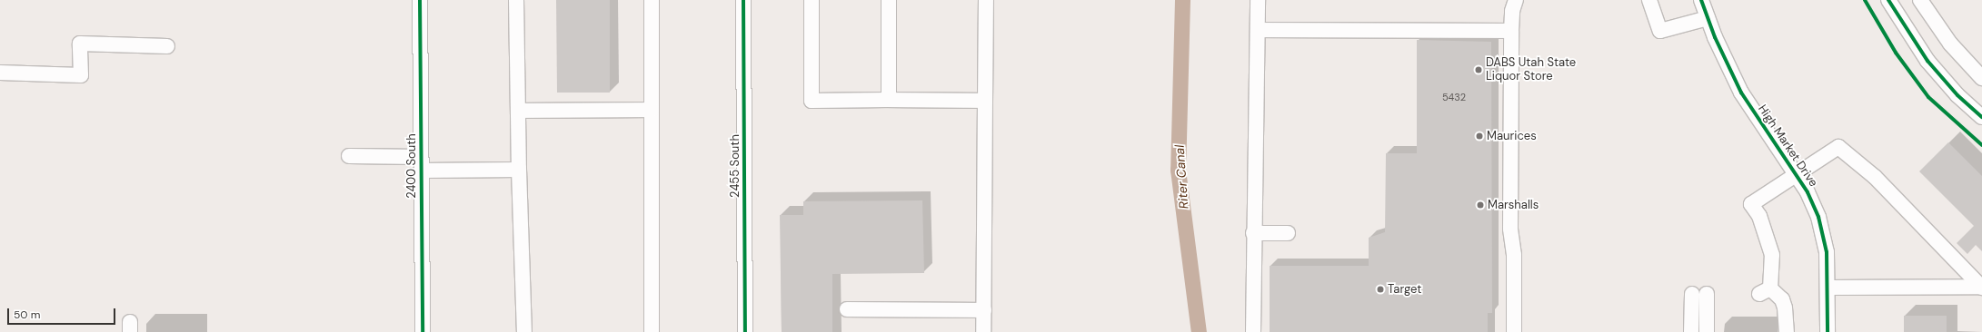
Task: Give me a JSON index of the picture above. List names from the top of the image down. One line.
{"streets":{"street":["High Market Drive","2400 South","2455 South"]},"water":["Riter Canal"],"places":["DABS Utah State Liquor Store","Maurices","Marshalls","Target"],"house_numbers":["5432"],"scale_bar":"50 m"}
